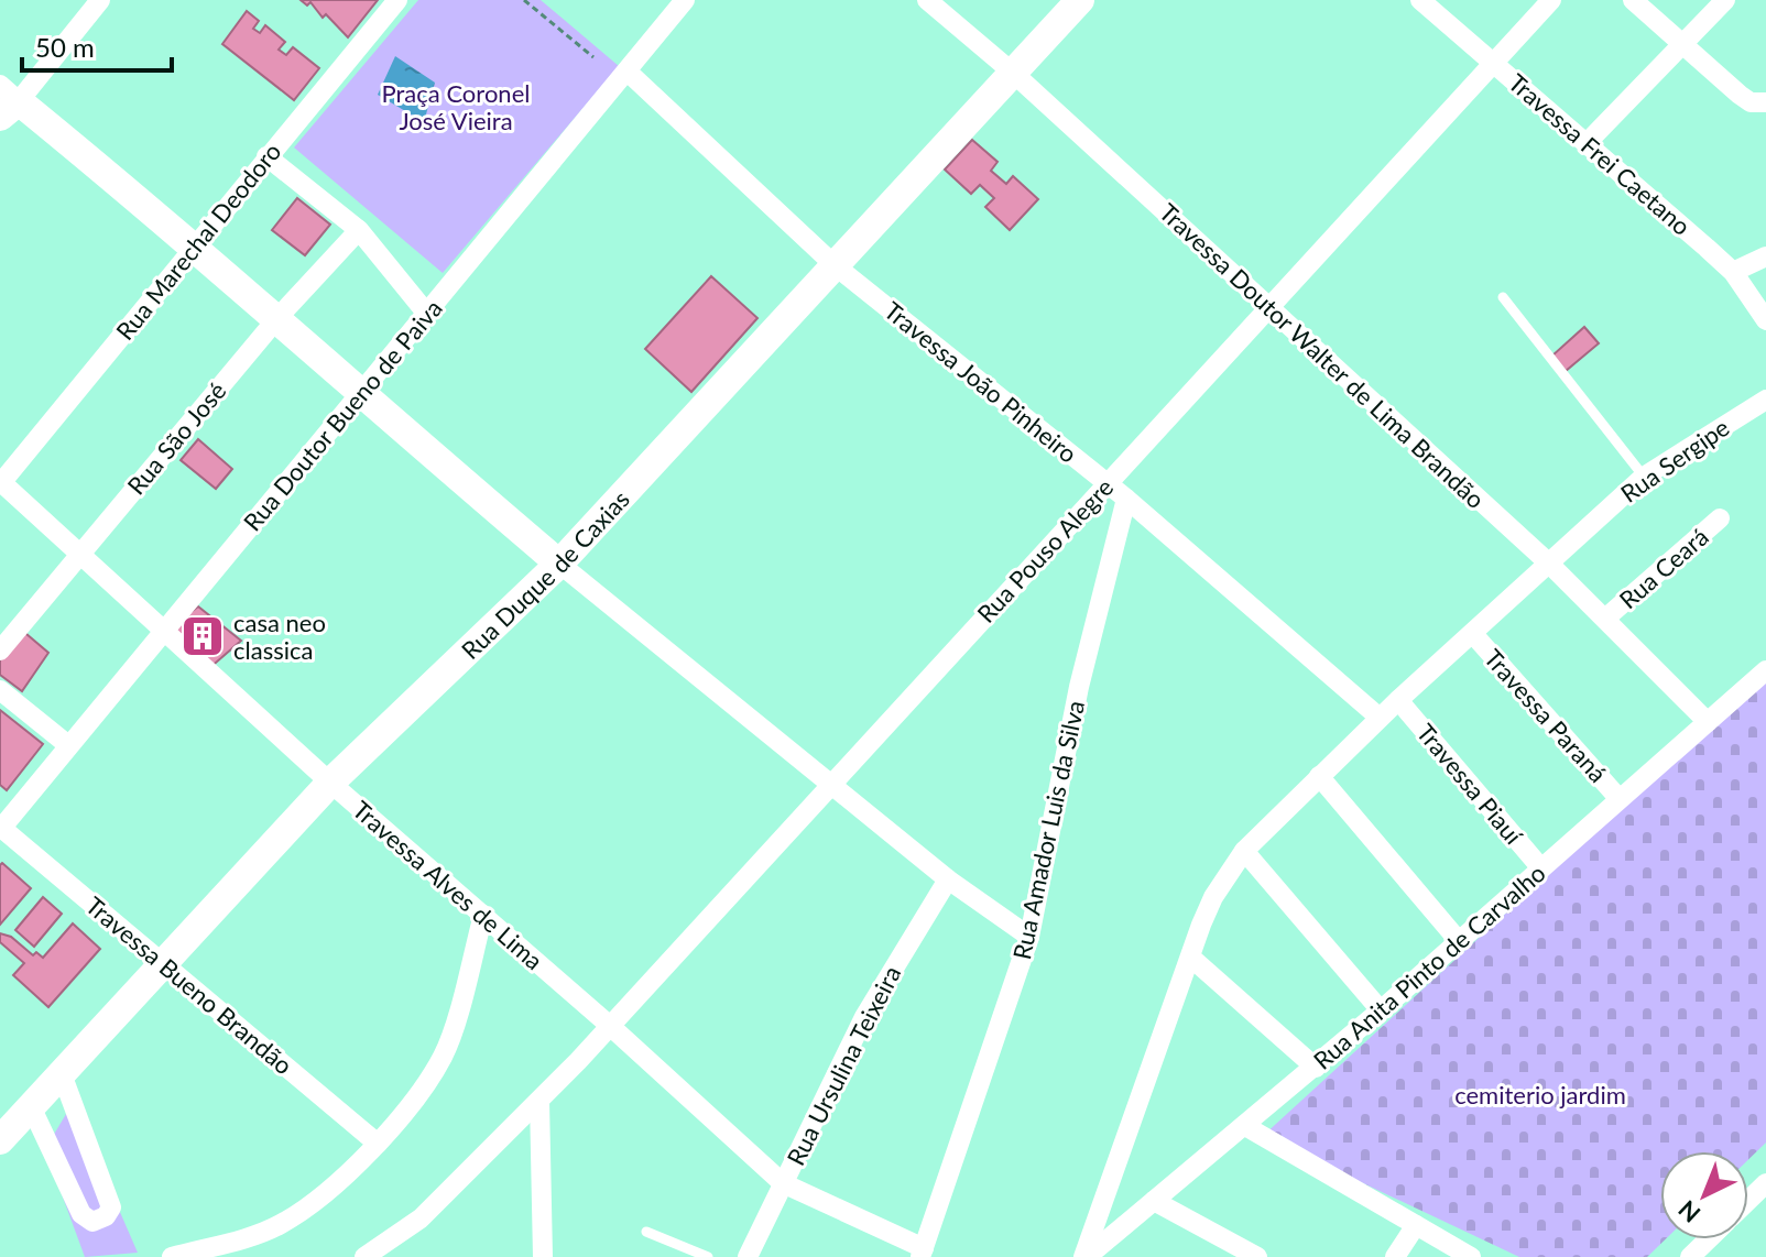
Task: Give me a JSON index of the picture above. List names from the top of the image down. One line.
{"streets":{"street":["Travessa Frei Caetano","Rua Marechal Deodoro","Travessa Doutor Walter de Lima Brandão","Travessa João Pinheiro","Rua Doutor Bueno de Paiva","Rua São José","Rua Sergipe","Rua Pouso Alegre","Rua Ceará","Rua Duque de Caxias","Travessa Paraná","Travessa Piauí","Rua Amador Luis da Silva","Travessa Alves de Lima","Rua Anita Pinto de Carvalho","Travessa Bueno Brandão","Rua Ursulina Teixeira"]},"crossings":[["Travessa Frei Caetano","Rua Pouso Alegre"],["Rua Marechal Deodoro","Travessa Alves de Lima"],["Travessa Doutor Walter de Lima Brandão","Rua Sergipe"],["Travessa Doutor Walter de Lima Brandão","Rua Pouso Alegre"],["Travessa Doutor Walter de Lima Brandão","Rua Ceará"],["Travessa Doutor Walter de Lima Brandão","Rua Duque de Caxias"],["Travessa Doutor Walter de Lima Brandão","Rua Anita Pinto de Carvalho"],["Travessa João Pinheiro","Rua Doutor Bueno de Paiva"],["Travessa João Pinheiro","Rua Sergipe"],["Travessa João Pinheiro","Rua Pouso Alegre"],["Travessa João Pinheiro","Rua Duque de Caxias"],["Travessa João Pinheiro","Rua Amador Luis da Silva"],["Rua Doutor Bueno de Paiva","Travessa Alves de Lima"],["Rua Doutor Bueno de Paiva","Travessa Bueno Brandão"],["Rua São José","Travessa Alves de Lima"],["Rua Sergipe","Travessa Paraná"],["Rua Sergipe","Travessa Piauí"],["Rua Sergipe","Rua Anita Pinto de Carvalho"],["Rua Pouso Alegre","Travessa Alves de Lima"],["Rua Duque de Caxias","Travessa Alves de Lima"],["Rua Duque de Caxias","Travessa Bueno Brandão"],["Travessa Paraná","Rua Anita Pinto de Carvalho"],["Travessa Piauí","Rua Anita Pinto de Carvalho"],["Rua Amador Luis da Silva","Travessa Alves de Lima"],["Travessa Alves de Lima","Rua Ursulina Teixeira"]],"parks":["Praça Coronel José Vieira","cemiterio jardim"],"places":{"building":["casa neo classica"]},"scale_bar":"50 m","north":"bottom left"}
